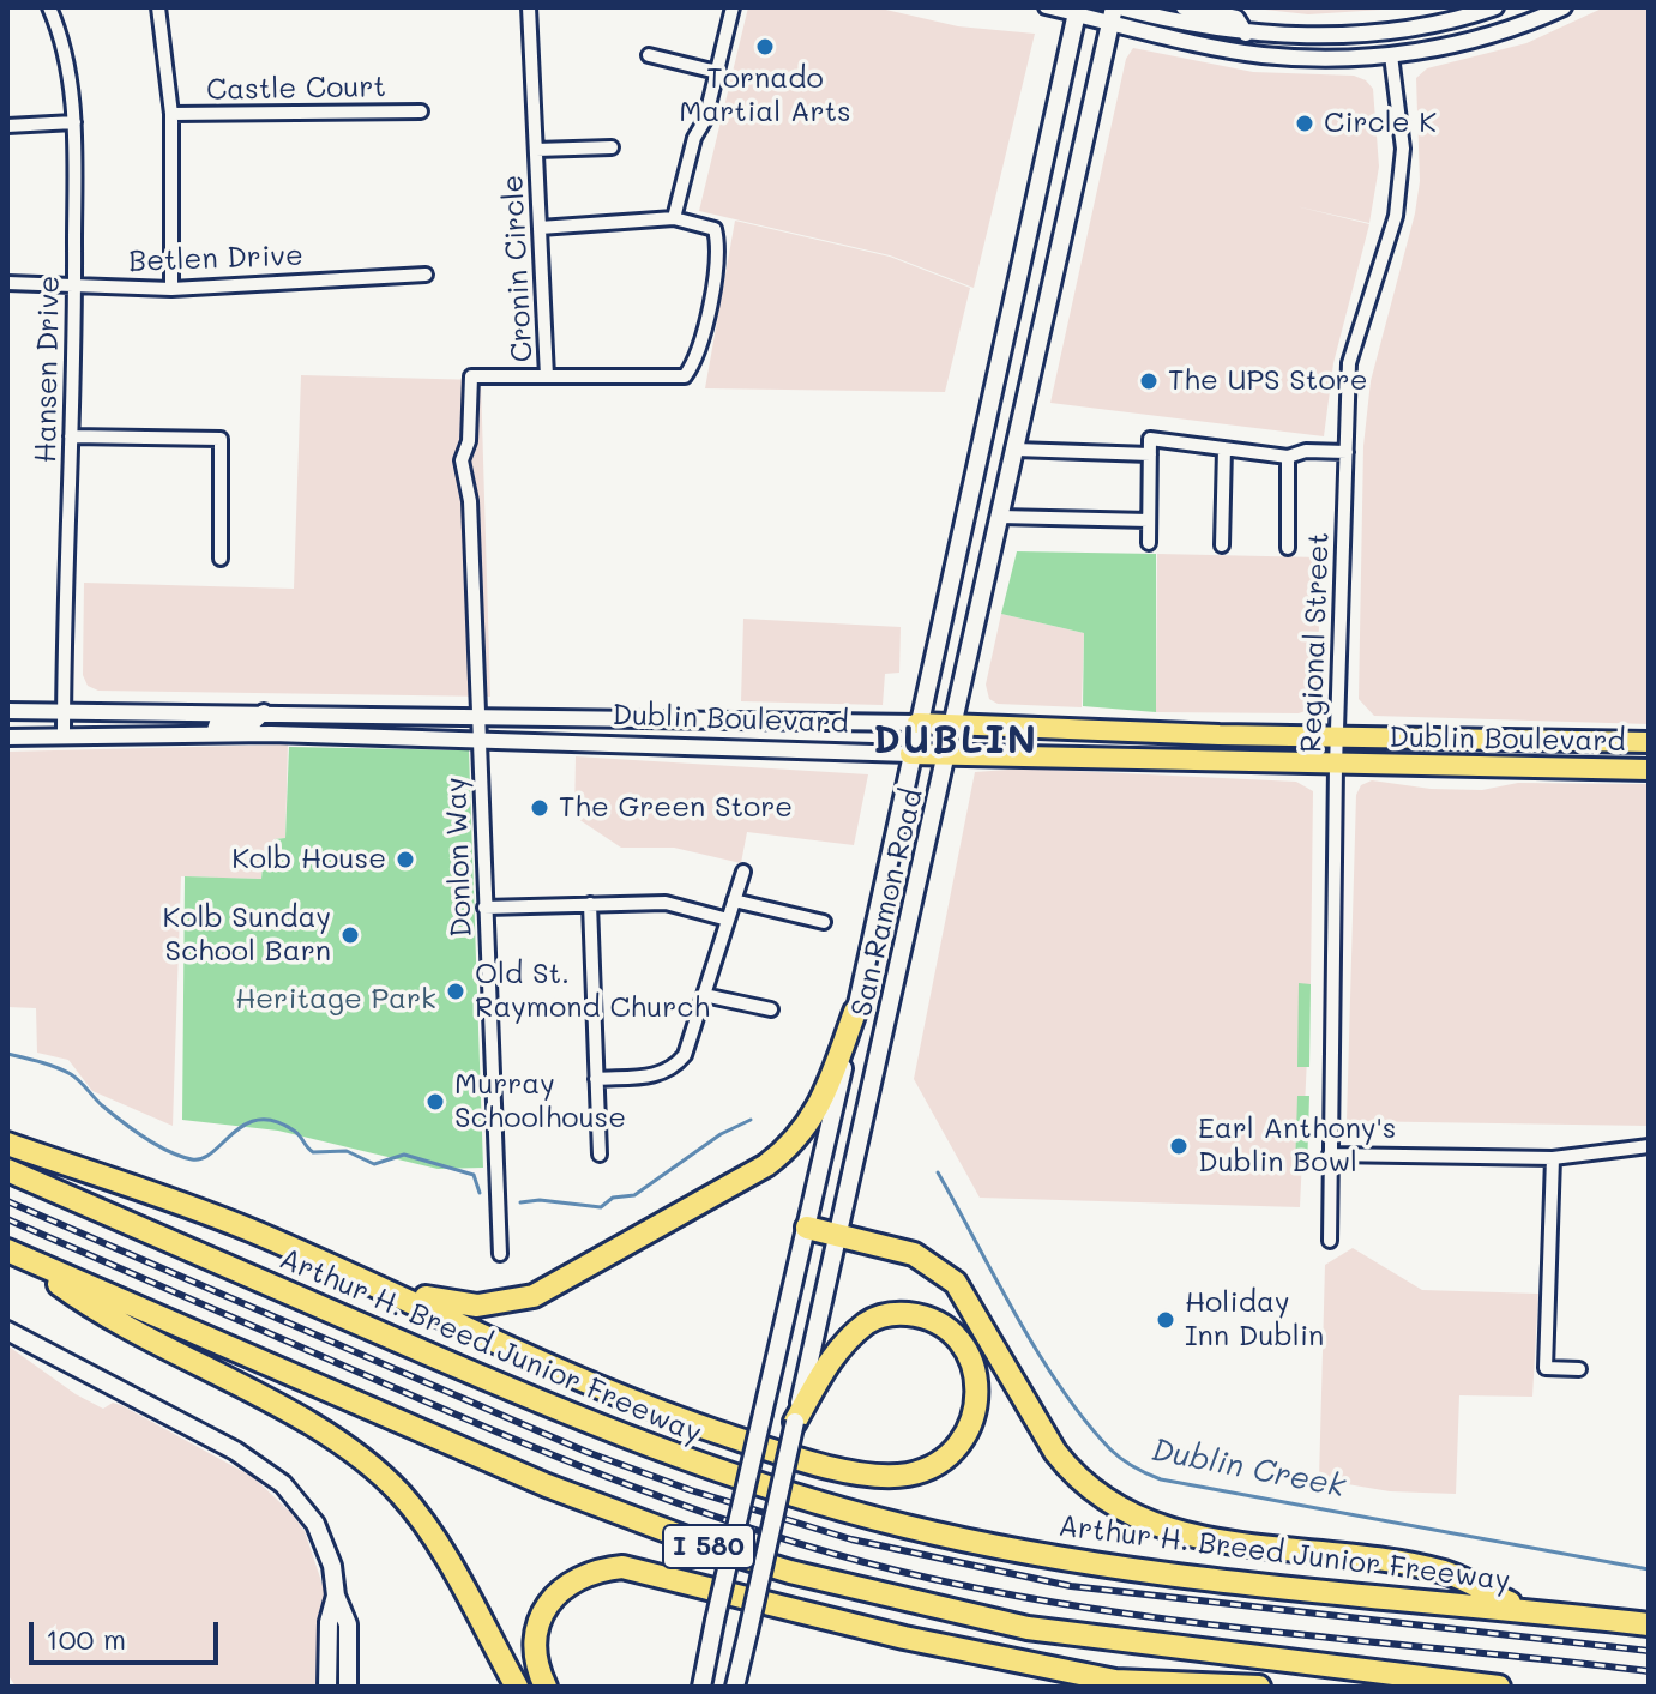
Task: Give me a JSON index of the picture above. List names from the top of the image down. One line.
{"streets":{"highway":["Arthur H. Breed Junior Freeway","I 580"],"main road":["Dublin Boulevard","San Ramon Road"],"street":["Castle Court","Betlen Drive","Cronin Circle","Hansen Drive","Regional Street","Donlon Way"]},"crossings":[["Betlen Drive","Hansen Drive"],["Cronin Circle","Donlon Way"],["Hansen Drive","Dublin Boulevard"],["Regional Street","Dublin Boulevard"],["Dublin Boulevard","Donlon Way"],["Dublin Boulevard","San Ramon Road"]],"districts":["DUBLIN"],"water":["Dublin Creek"],"parks":["Heritage Park"],"places":["Tornado Martial Arts","Circle K","The UPS Store","The Green Store","Kolb House","Kolb Sunday School Barn","Old St. Raymond Church","Murray Schoolhouse","Earl Anthony's Dublin Bowl","Holiday Inn Dublin"],"scale_bar":"100 m"}
